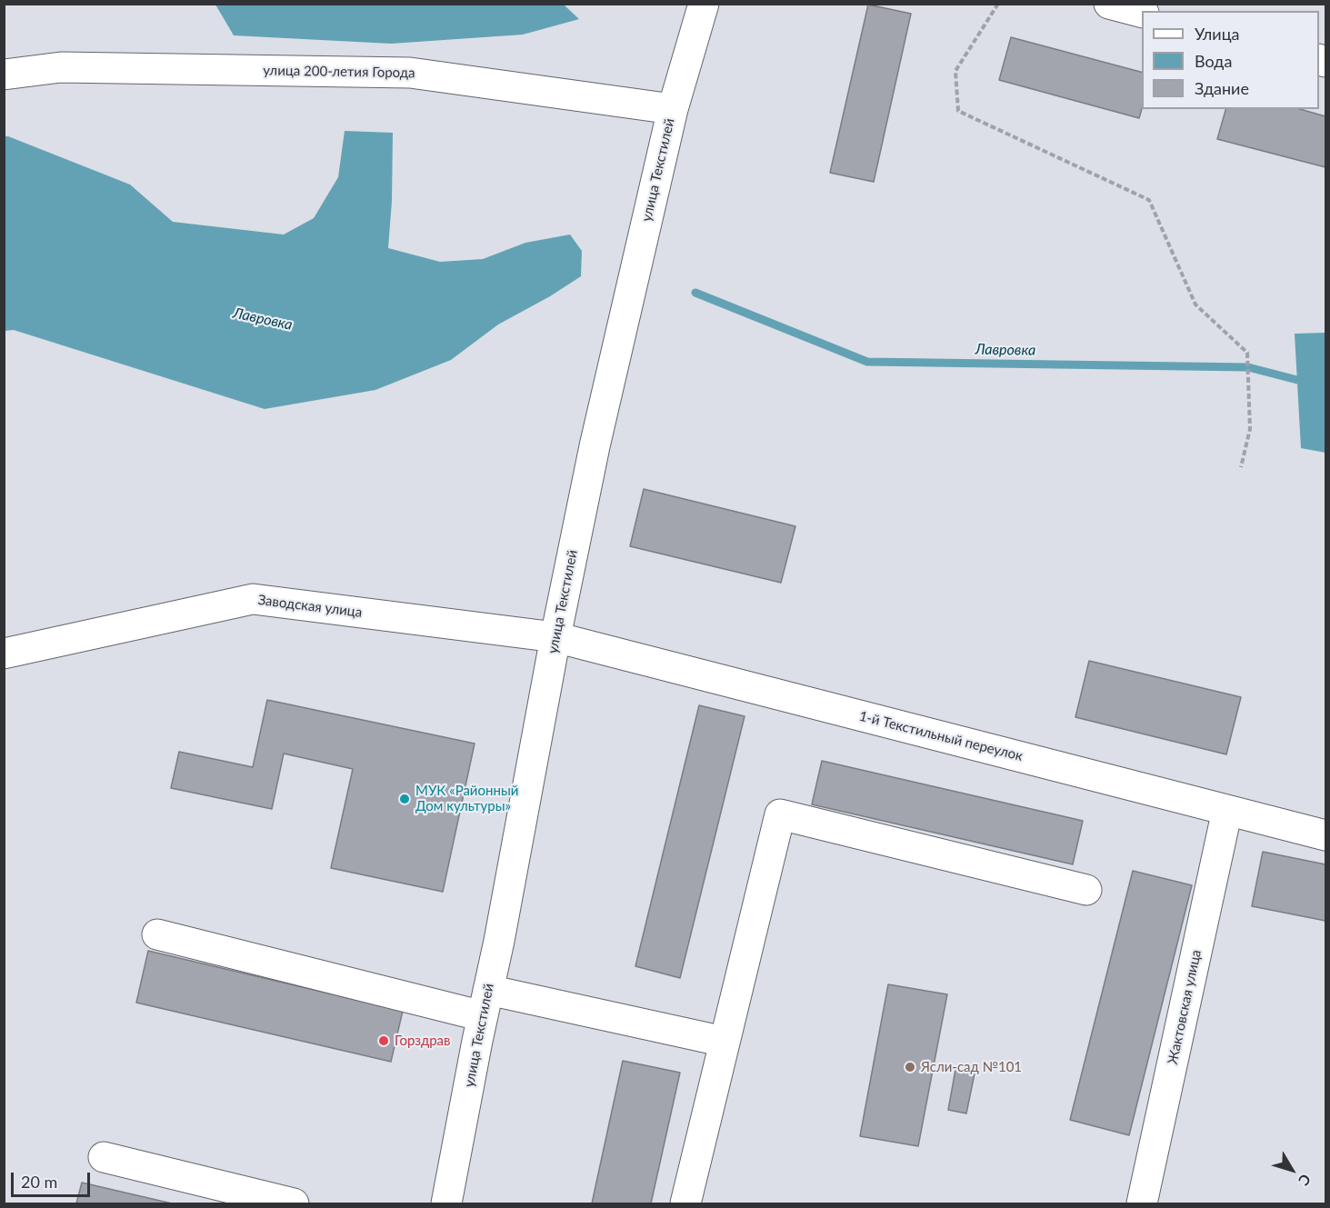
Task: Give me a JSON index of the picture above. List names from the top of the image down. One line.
{"streets":{"street":["улица 200-летия Города","улица Текстилей","Заводская улица","1-й Текстильный переулок","Жактовская улица"]},"crossings":[["улица 200-летия Города","улица Текстилей"],["улица Текстилей","Заводская улица"],["улица Текстилей","1-й Текстильный переулок"],["Заводская улица","1-й Текстильный переулок"],["1-й Текстильный переулок","Жактовская улица"]],"water":["Лавровка"],"places":["МУК «Районный Дом культуры»","Горздрав","Ясли-сад №101"],"legend":["Улица","Вода","Здание"],"scale_bar":"20 m","north":"bottom right"}
